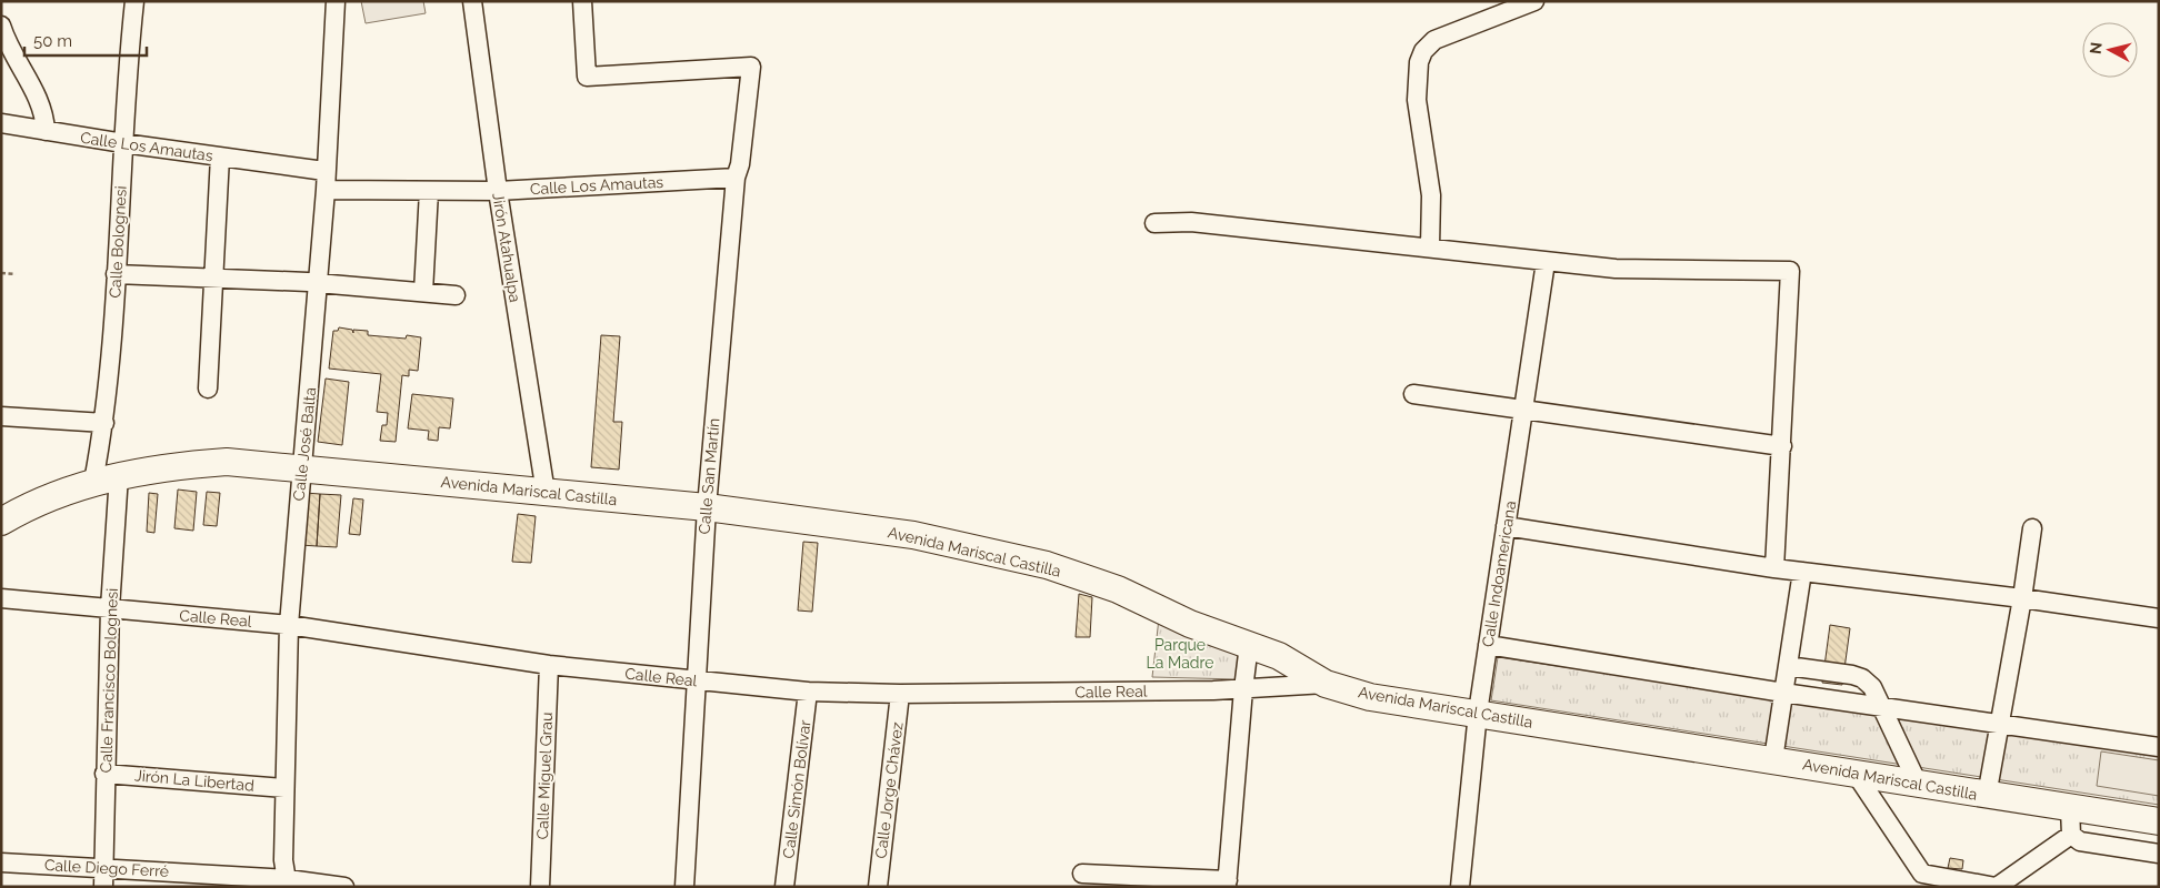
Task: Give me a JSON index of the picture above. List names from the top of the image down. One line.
{"streets":{"highway":["Avenida Mariscal Castilla"],"street":["Calle Los Amautas","Calle Bolognesi","Jirón Atahualpa","Calle José Balta","Calle San Martín","Calle Indoamericana","Calle Real","Calle Francisco Bolognesi","Calle Miguel Grau","Jirón La Libertad","Calle Simón Bolívar","Calle Jorge Chávez","Calle Diego Ferré"]},"crossings":[["Calle Los Amautas","Calle Bolognesi"],["Calle Los Amautas","Jirón Atahualpa"],["Calle Los Amautas","Calle José Balta"],["Calle Los Amautas","Calle San Martín"],["Calle Bolognesi","Avenida Mariscal Castilla"],["Jirón Atahualpa","Avenida Mariscal Castilla"],["Calle José Balta","Avenida Mariscal Castilla"],["Calle José Balta","Calle Real"],["Calle José Balta","Jirón La Libertad"],["Calle José Balta","Calle Diego Ferré"],["Calle San Martín","Avenida Mariscal Castilla"],["Calle San Martín","Calle Real"],["Avenida Mariscal Castilla","Calle Indoamericana"],["Avenida Mariscal Castilla","Calle Real"],["Avenida Mariscal Castilla","Calle Francisco Bolognesi"],["Calle Real","Calle Francisco Bolognesi"],["Calle Real","Calle Miguel Grau"],["Calle Real","Calle Simón Bolívar"],["Calle Real","Calle Jorge Chávez"],["Calle Francisco Bolognesi","Jirón La Libertad"],["Calle Francisco Bolognesi","Calle Diego Ferré"]],"parks":["Parque La Madre"],"scale_bar":"50 m","north":"left"}
